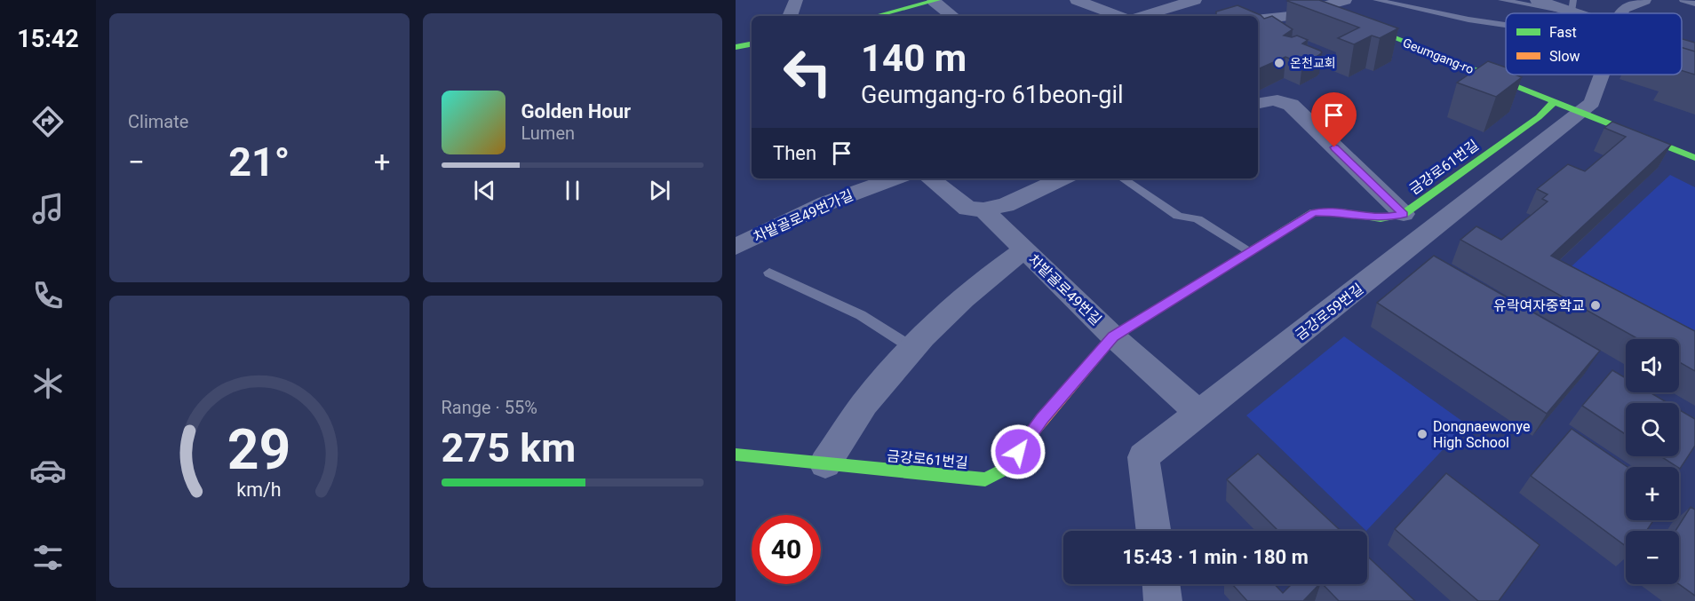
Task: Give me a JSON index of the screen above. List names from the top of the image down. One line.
{"streets":{"street":["Geumgang-ro","금강로61번길","차밭골로49번가길","차밭골로49번길","금강로59번길"]},"crossings":[["Geumgang-ro","금강로61번길"],["Geumgang-ro","금강로59번길"],["금강로61번길","차밭골로49번길"],["차밭골로49번길","금강로59번길"]],"places":["온천교회","유락여자중학교","Dongnaewonye High School"],"legend":["Fast","Slow"],"page":{"tabs":"15:42","tile":["Climate",["Range · 55%","275 km"]],"turn":["140 m","Geumgang-ro 61beon-gil"],"song":["Golden Hour","Lumen"],"then":"Then","heat":["−","21°","+"],"map_buttons":["+","−"],"limit":"40","trip":"15:43 · 1 min · 180 m","gauge":["29","km/h"]}}
